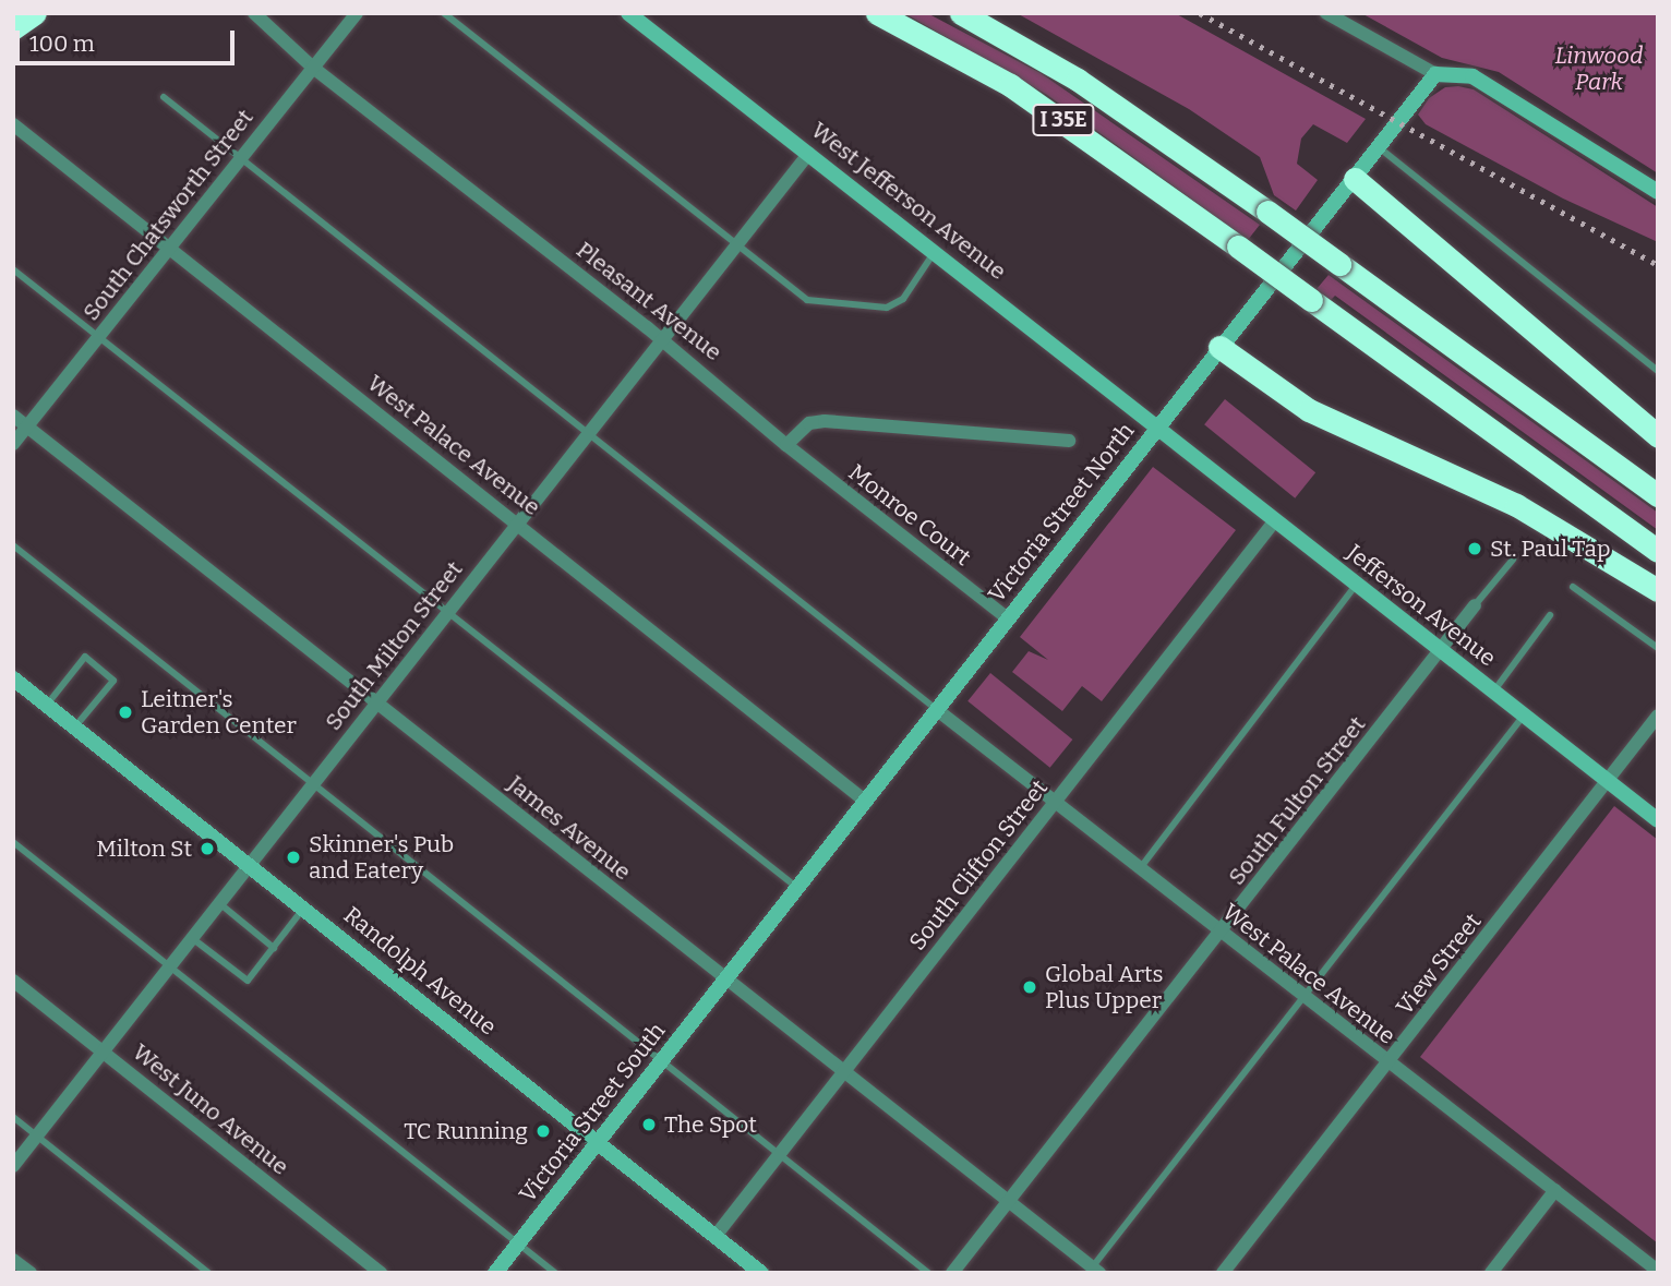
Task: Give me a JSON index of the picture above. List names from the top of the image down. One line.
{"streets":{"highway":["I 35E"],"street":["West Jefferson Avenue","South Chatsworth Street","Pleasant Avenue","West Palace Avenue","Victoria Street North","Monroe Court","Jefferson Avenue","South Milton Street","South Fulton Street","James Avenue","South Clifton Street","View Street","Randolph Avenue","West Juno Avenue","Victoria Street South"]},"crossings":[["West Jefferson Avenue","Victoria Street North"],["West Jefferson Avenue","Jefferson Avenue"],["West Jefferson Avenue","South Milton Street"],["South Chatsworth Street","Pleasant Avenue"],["South Chatsworth Street","West Palace Avenue"],["South Chatsworth Street","James Avenue"],["Pleasant Avenue","Monroe Court"],["Pleasant Avenue","South Milton Street"],["West Palace Avenue","Victoria Street North"],["West Palace Avenue","South Milton Street"],["West Palace Avenue","South Fulton Street"],["West Palace Avenue","South Clifton Street"],["West Palace Avenue","View Street"],["Victoria Street North","Monroe Court"],["Victoria Street North","Jefferson Avenue"],["Victoria Street North","James Avenue"],["Victoria Street North","Victoria Street South"],["Jefferson Avenue","South Fulton Street"],["Jefferson Avenue","South Clifton Street"],["Jefferson Avenue","View Street"],["South Milton Street","James Avenue"],["South Milton Street","Randolph Avenue"],["South Milton Street","West Juno Avenue"],["South Fulton Street","James Avenue"],["James Avenue","South Clifton Street"],["James Avenue","Victoria Street South"],["South Clifton Street","Randolph Avenue"],["Randolph Avenue","Victoria Street South"]],"parks":["Linwood Park"],"places":["St. Paul Tap","Leitner's Garden Center","Milton St","Skinner's Pub and Eatery","Global Arts Plus Upper","The Spot","TC Running"],"scale_bar":"100 m"}
